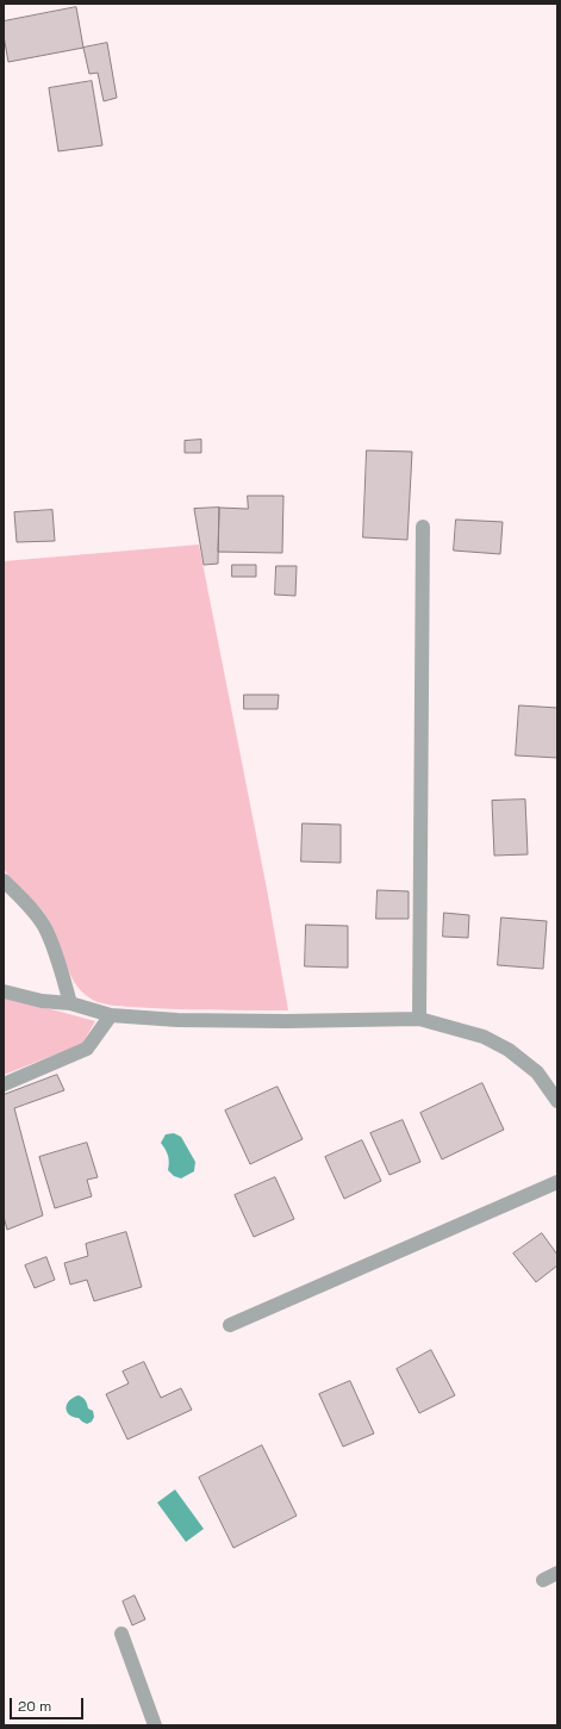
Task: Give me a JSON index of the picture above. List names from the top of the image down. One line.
{"scale_bar":"20 m"}
